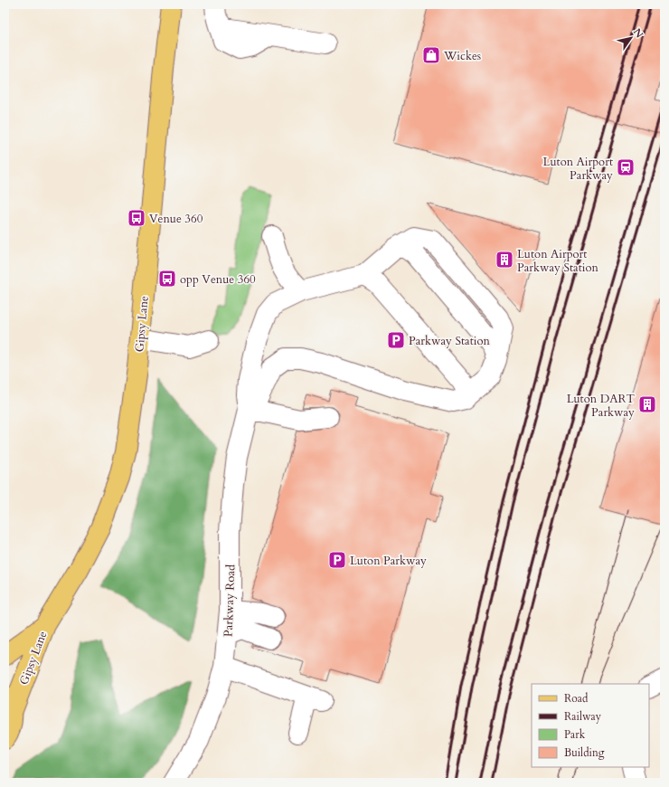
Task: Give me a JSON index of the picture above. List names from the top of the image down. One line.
{"streets":{"main road":["Gipsy Lane"],"street":["Parkway Road"]},"places":{"shop":["Wickes"],"station":["Luton Airport Parkway"],"bus stop":["Venue 360","opp Venue 360"],"building":["Luton Airport Parkway Station","Luton DART Parkway"],"parking":["Parkway Station","Luton Parkway"]},"legend":["Road","Railway","Park","Building"],"north":"top right"}
